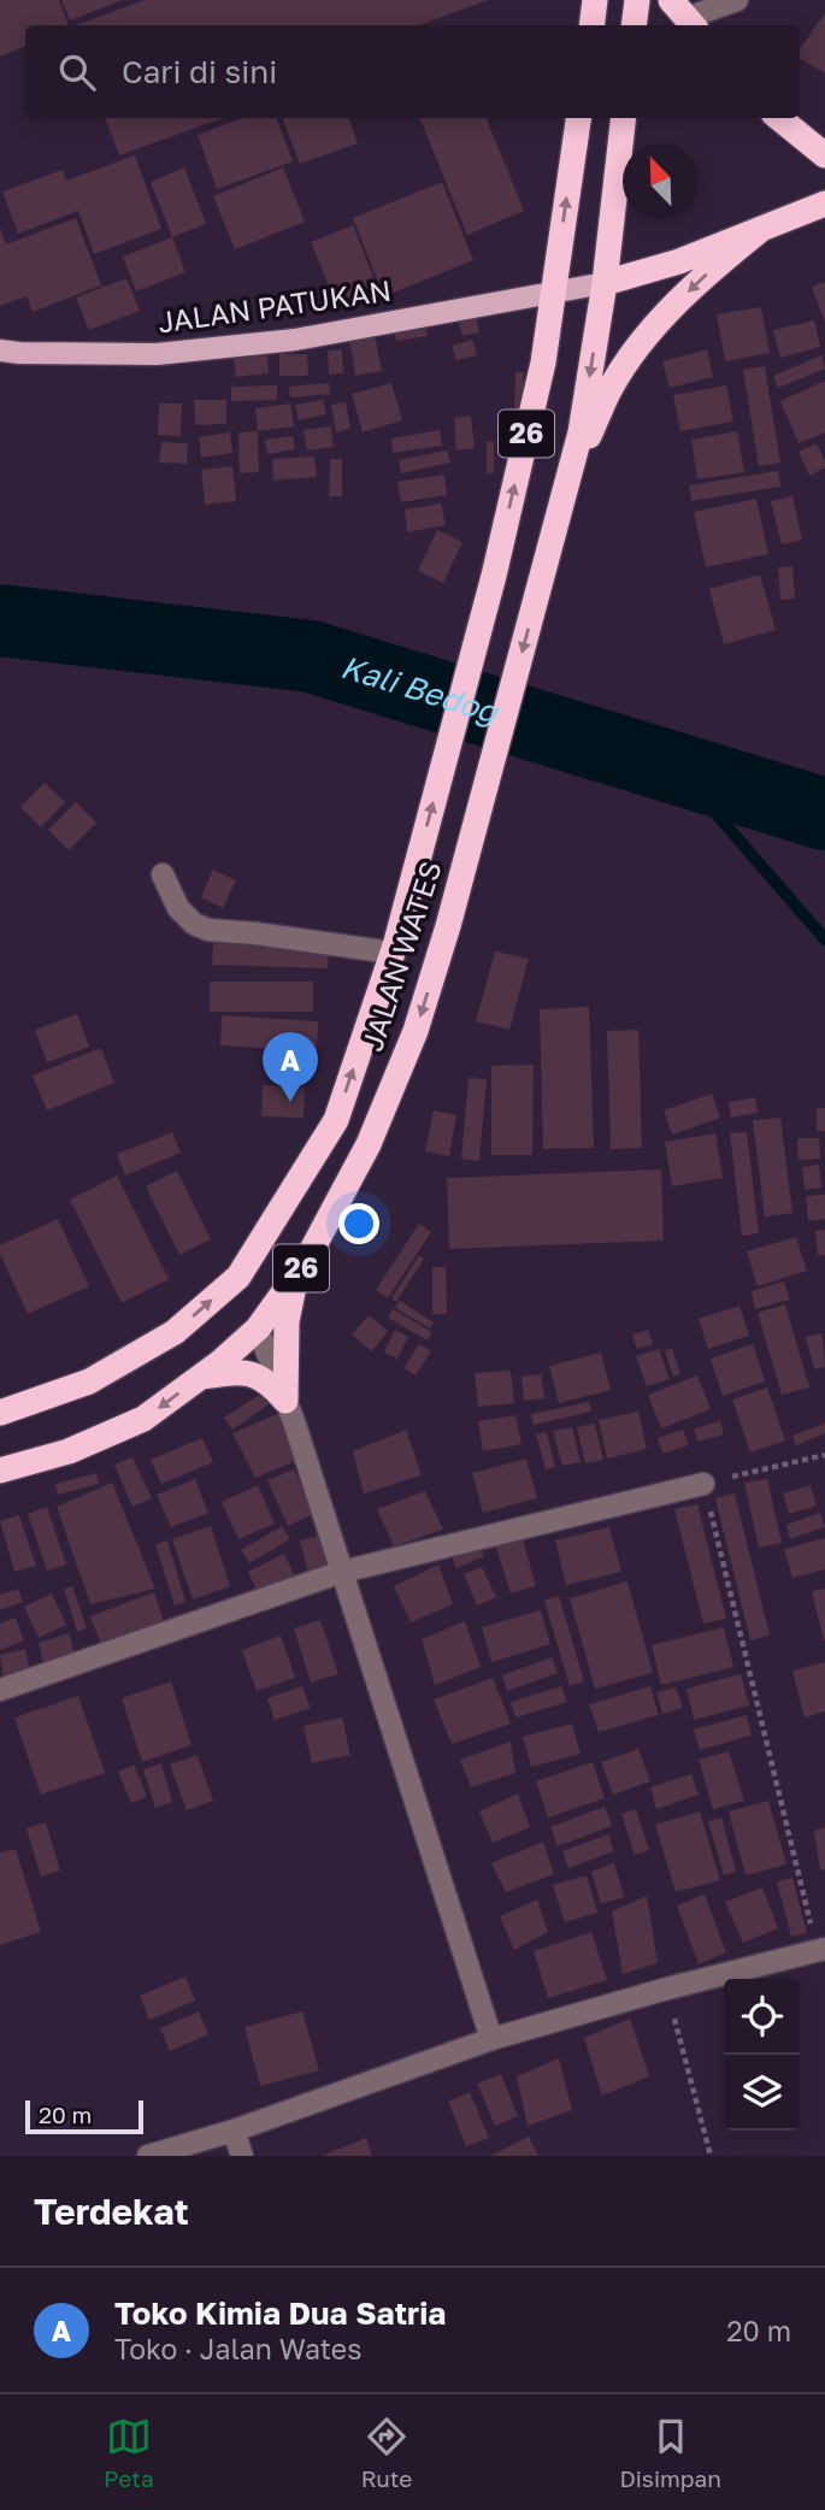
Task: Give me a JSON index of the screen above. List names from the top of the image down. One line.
{"streets":{"highway":["26","JALAN WATES"],"main road":["JALAN PATUKAN"]},"crossings":[["JALAN PATUKAN","26"],["JALAN PATUKAN","JALAN WATES"],["26","JALAN WATES"]],"water":["Kali Bedog"],"scale_bar":"20 m","north":"top left","page":{"search":"Cari di sini","pins":"A","scale":"20 m","heading":"Terdekat","list":[{"mark":"A","name":"Toko Kimia Dua Satria","note":"Toko · Jalan Wates","value":"20 m"}],"nav":["Peta","Rute","Disimpan"]}}
